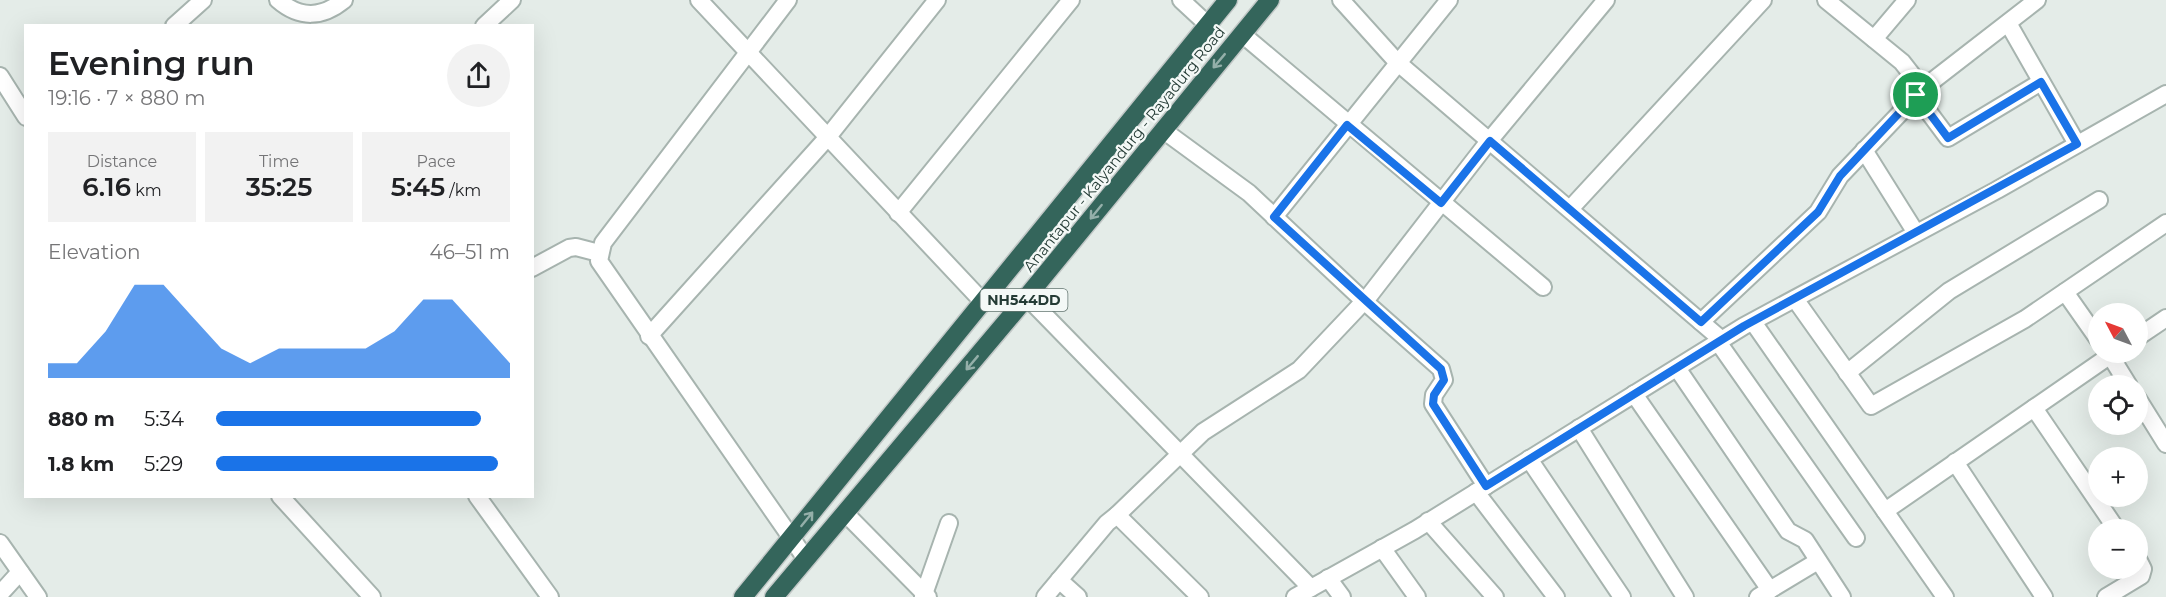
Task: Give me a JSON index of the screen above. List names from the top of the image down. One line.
{"streets":{"highway":["Anantapur - Kalyandurg - Rayadurg Road","NH544DD"]},"north":"top left","page":{"heading":["Evening run","19:16 · 7 × 880 m"],"stats":[["Distance","6.16 km"],["Time","35:25"],["Pace","5:45 /km"]],"chart":["Elevation","46–51 m"],"map_buttons":["+","−"],"list":[{"name":"880 m","note":"5:34"},{"name":"1.8 km","note":"5:29"}]}}
